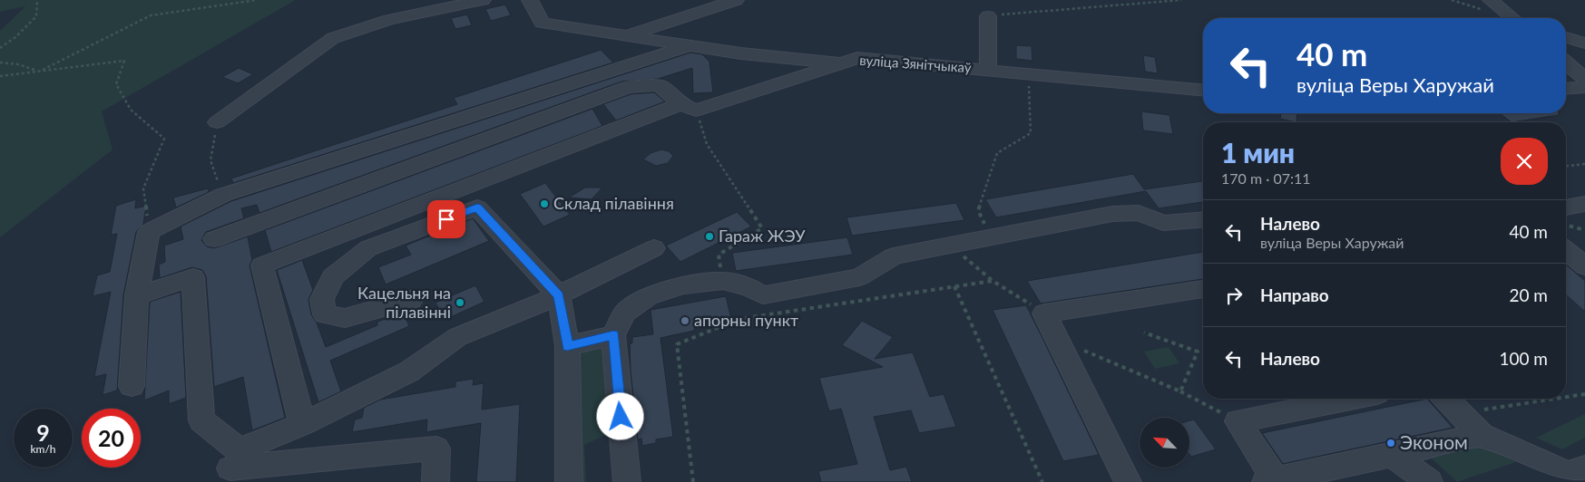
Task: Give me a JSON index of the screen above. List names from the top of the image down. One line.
{"streets":{"street":["вуліца Зянітчыкаў"]},"places":["Склад пілавіння","Гараж ЖЭУ","Кацельня на пілавінні","апорны пункт","Эконом"],"north":"top left","page":{"turn":["40 m","вуліца Веры Харужай"],"heading":["1 мин","170 m · 07:11"],"list":[{"name":"Налево","note":"вуліца Веры Харужай","value":"40 m"},{"name":"Направо","value":"20 m"},{"name":"Налево","value":"100 m"}],"speed":"9 km/h","limit":"20"}}
